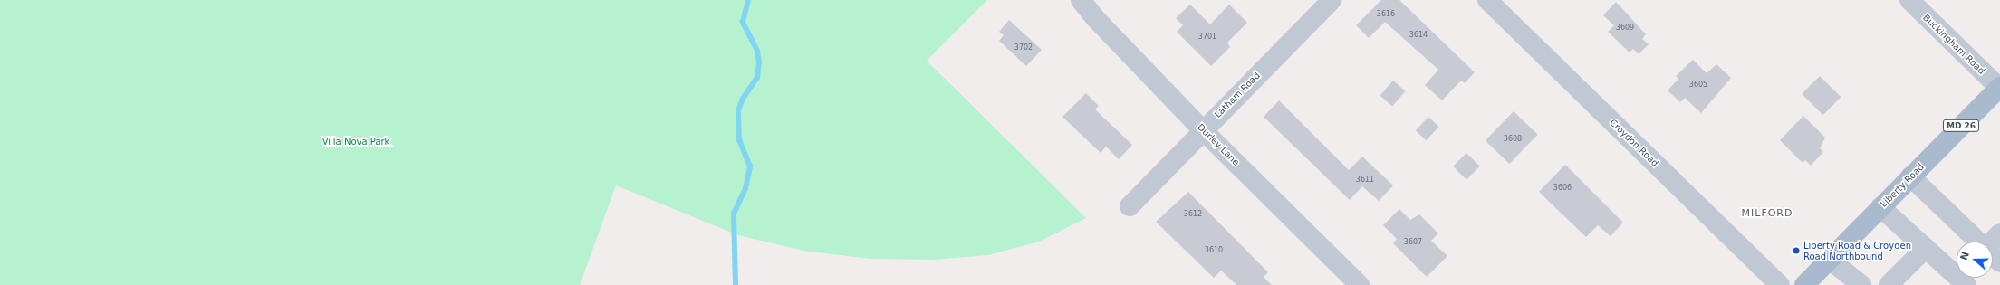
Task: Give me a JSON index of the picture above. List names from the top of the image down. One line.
{"streets":{"main road":["MD 26","Liberty Road"],"street":["Buckingham Road","Latham Road","Croydon Road","Durley Lane"]},"crossings":[["Buckingham Road","Liberty Road"],["Latham Road","Durley Lane"]],"districts":["MILFORD"],"parks":["Villa Nova Park"],"places":["Liberty Road & Croyden Road Northbound"],"house_numbers":["3616","3609","3614","3701","3702","3605","3608","3611","3606","3612","3607","3610"],"north":"left"}
